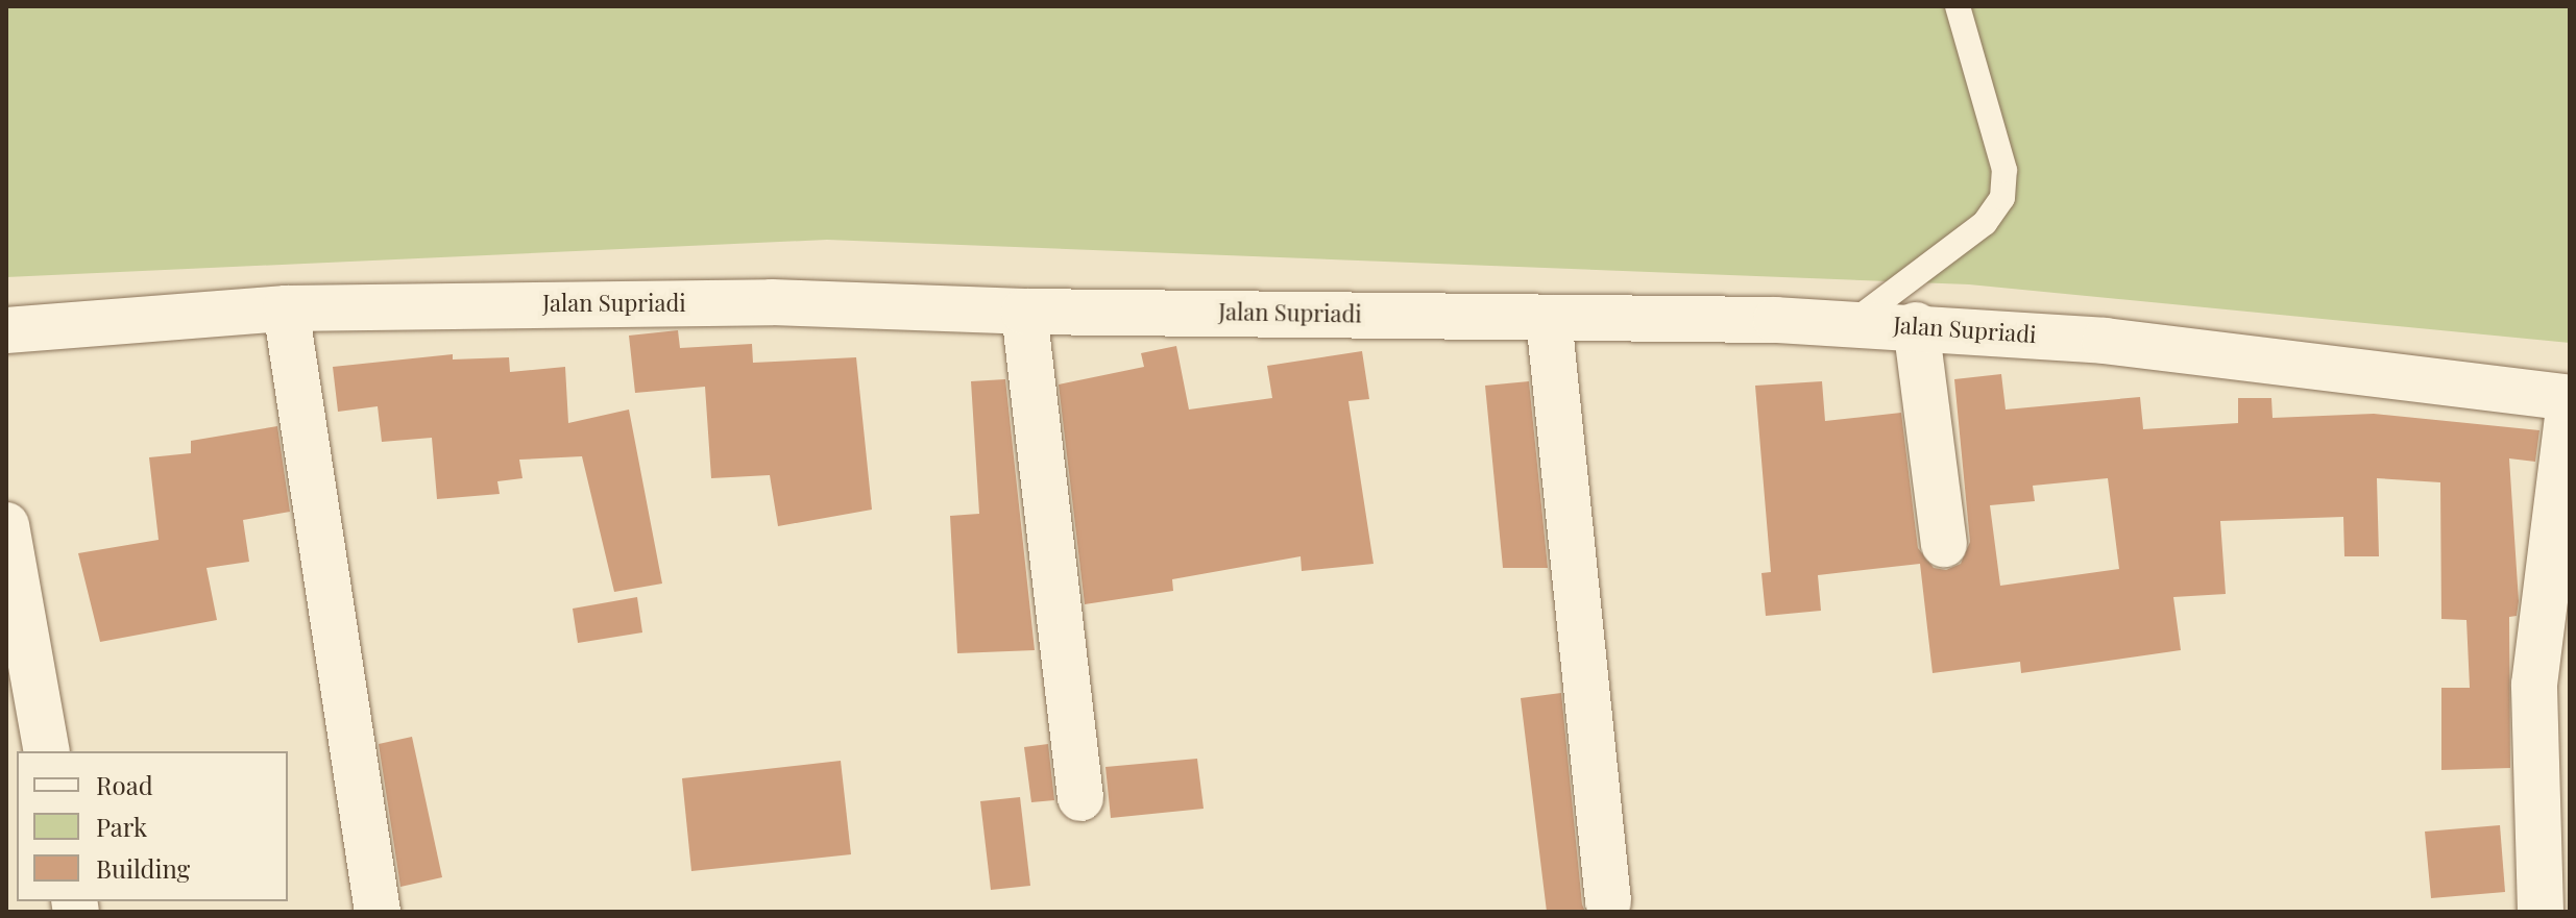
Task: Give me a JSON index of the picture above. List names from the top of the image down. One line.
{"streets":{"street":["Jalan Supriadi"]},"legend":["Road","Park","Building"]}
